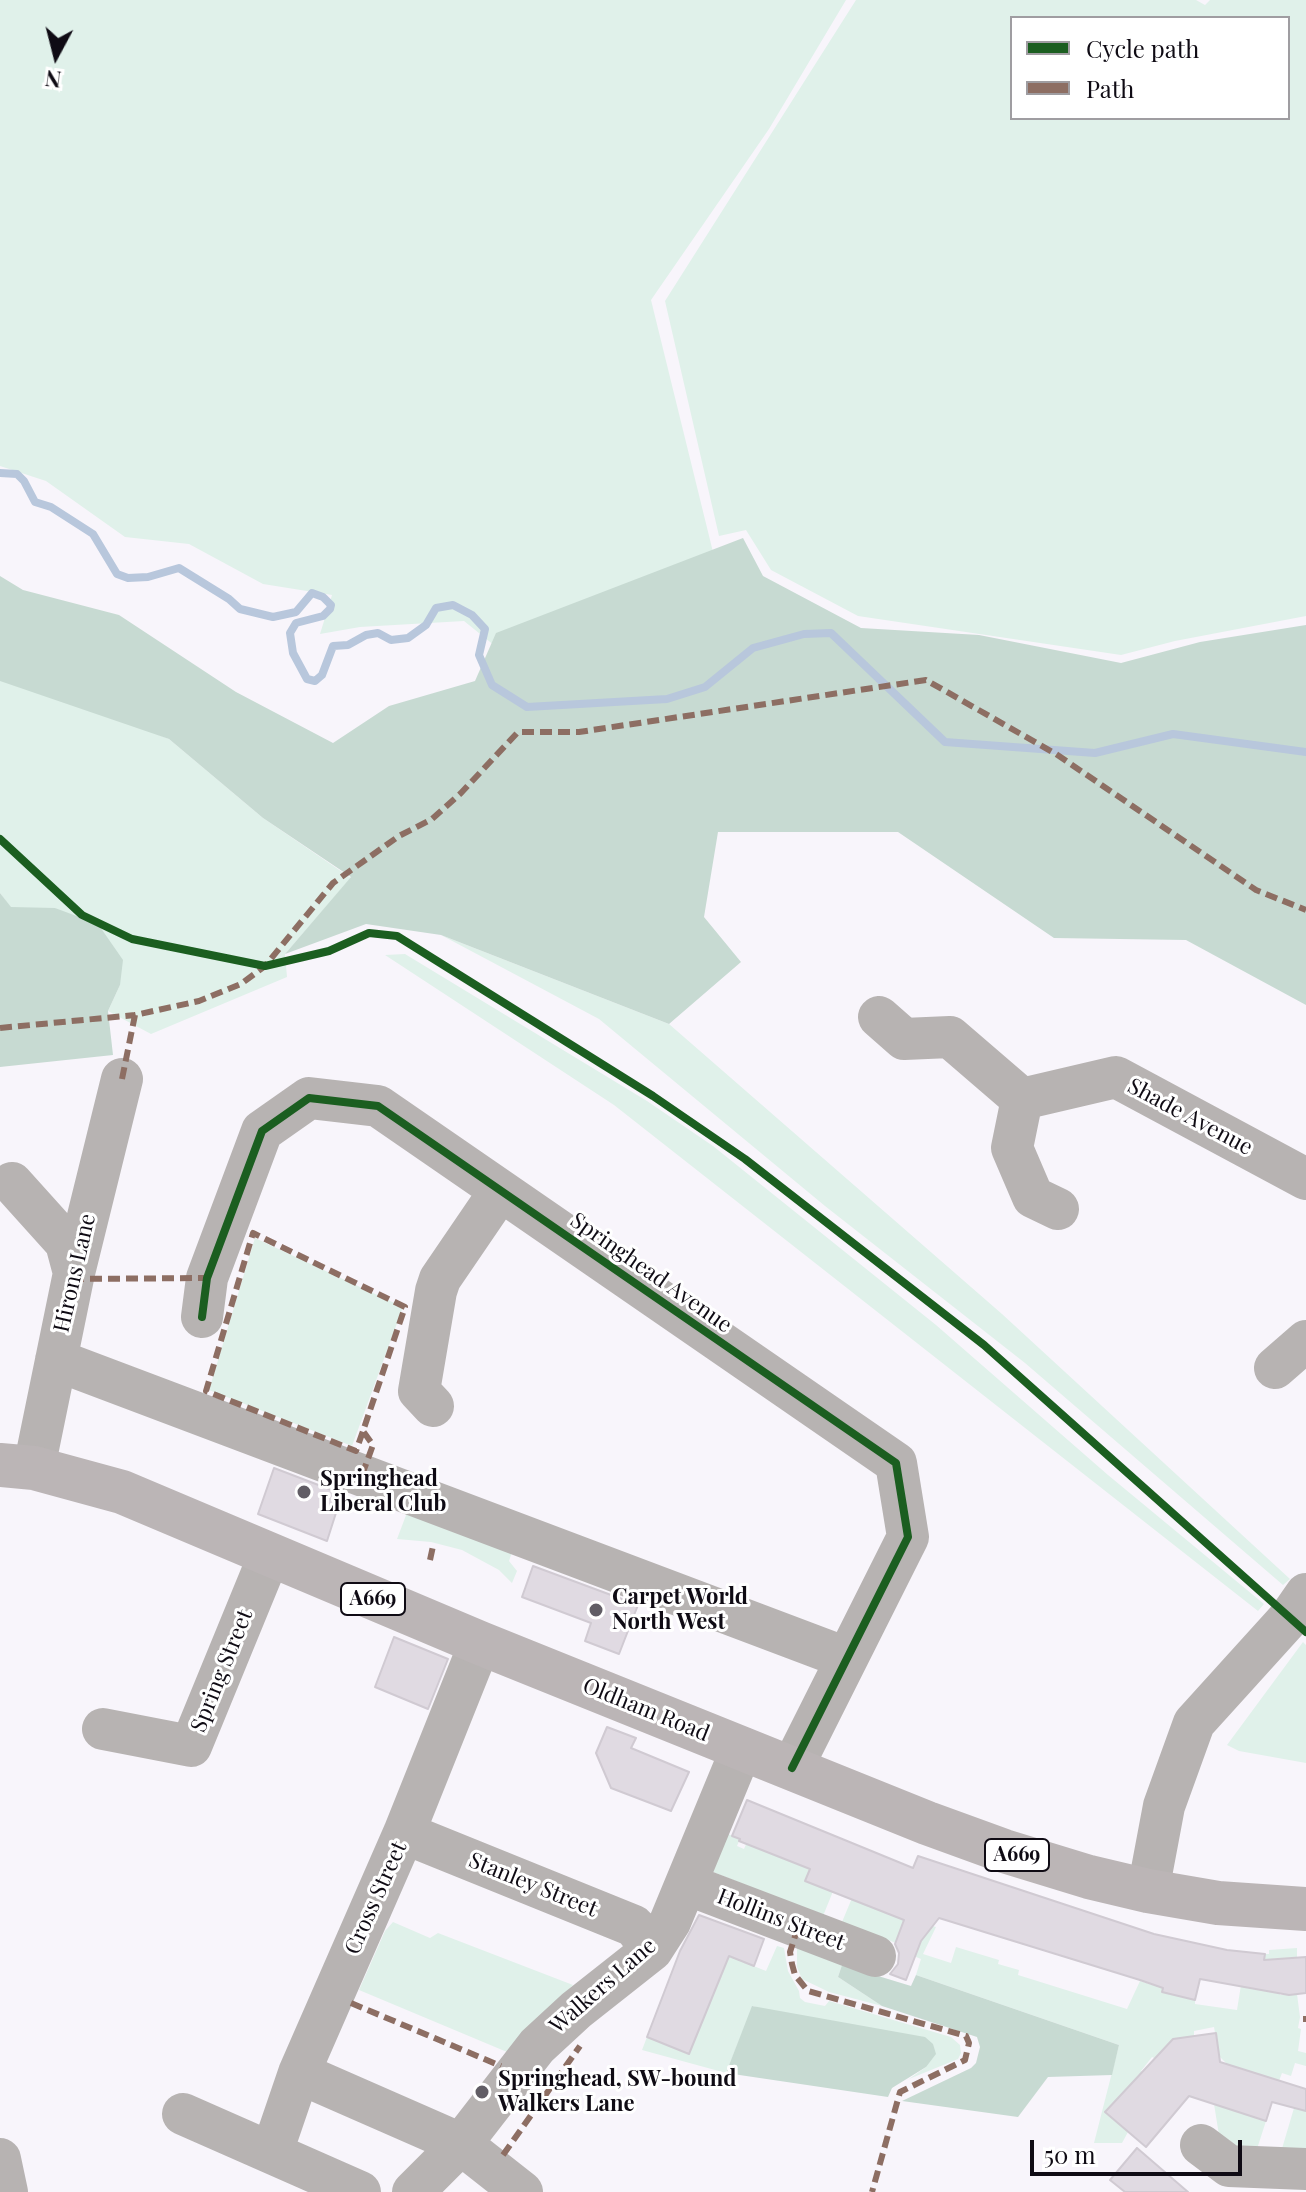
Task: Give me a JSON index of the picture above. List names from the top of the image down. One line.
{"streets":{"main road":["A669","Oldham Road"],"street":["Shade Avenue","Hirons Lane","Springhead Avenue","Spring Street","Stanley Street","Cross Street","Hollins Street","Walkers Lane"]},"crossings":[["Hirons Lane","Oldham Road"],["Springhead Avenue","Oldham Road"],["Spring Street","Oldham Road"],["Oldham Road","Cross Street"],["Oldham Road","Walkers Lane"],["Stanley Street","Cross Street"],["Stanley Street","Walkers Lane"],["Hollins Street","Walkers Lane"]],"places":["Springhead Liberal Club","Carpet World North West","Springhead, SW-bound Walkers Lane"],"legend":["Cycle path","Path"],"scale_bar":"50 m","north":"bottom"}
